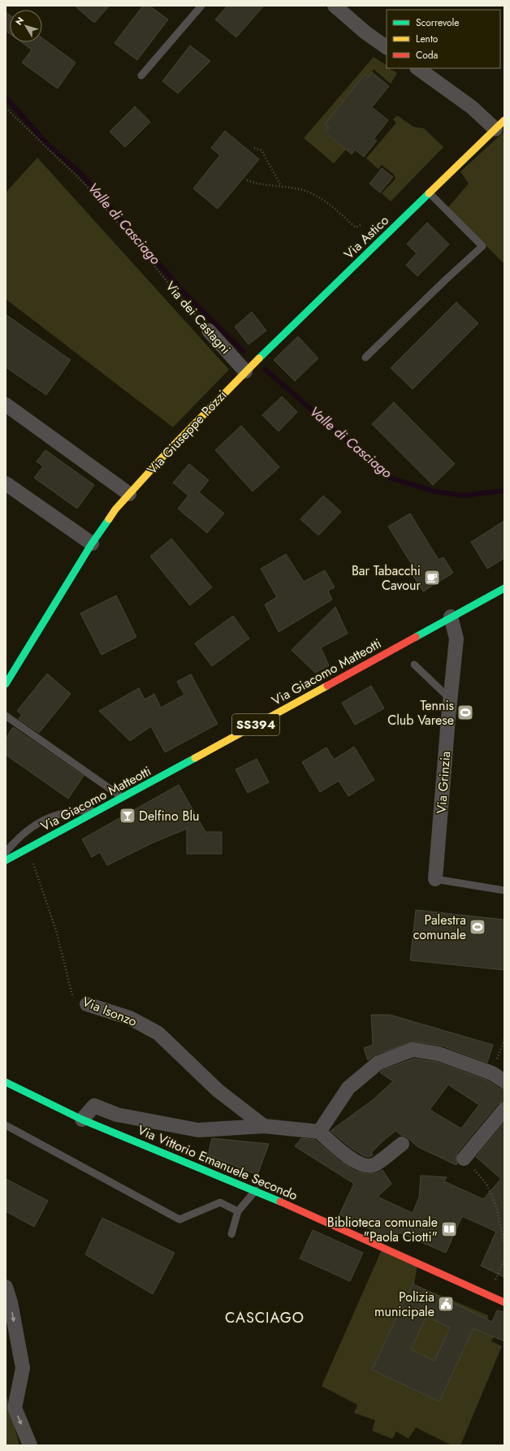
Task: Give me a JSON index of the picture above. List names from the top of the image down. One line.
{"streets":{"street":["Via Astico","Via dei Castagni","Via Giuseppe Pozzi","Via Giacomo Matteotti","SS394","Via Grinzia","Via Isonzo","Via Vittorio Emanuele Secondo"]},"crossings":[["Via Astico","Via dei Castagni"],["Via Astico","Via Giuseppe Pozzi"],["Via dei Castagni","Via Giuseppe Pozzi"],["Via Giacomo Matteotti","Via Grinzia"]],"districts":["CASCIAGO"],"water":["Valle di Casciago"],"places":{"cafe":["Bar Tabacchi Cavour"],"sports":["Tennis Club Varese","Palestra comunale"],"bar":["Delfino Blu"],"library":["Biblioteca comunale \"Paola Ciotti\""],"public building":["Polizia municipale"]},"legend":["Scorrevole","Lento","Coda"],"north":"top left"}
